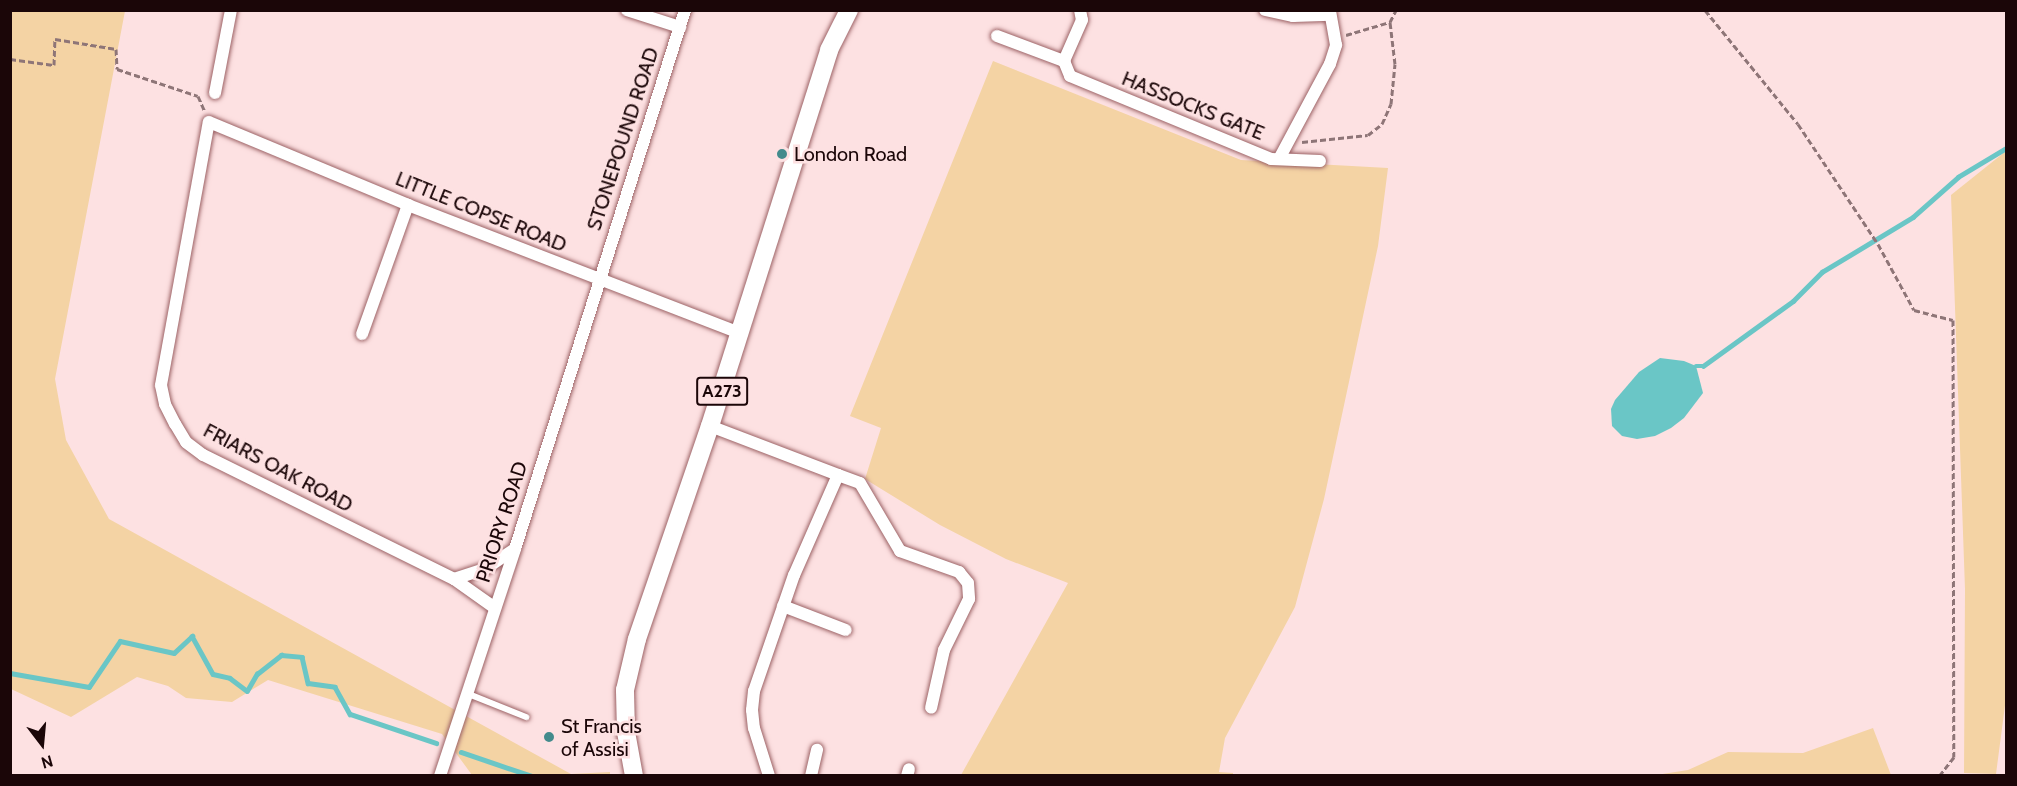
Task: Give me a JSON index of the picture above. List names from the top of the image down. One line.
{"streets":{"main road":["A273"],"street":["HASSOCKS GATE","STONEPOUND ROAD","LITTLE COPSE ROAD","FRIARS OAK ROAD","PRIORY ROAD"]},"crossings":[["STONEPOUND ROAD","LITTLE COPSE ROAD"],["STONEPOUND ROAD","PRIORY ROAD"],["LITTLE COPSE ROAD","A273"],["LITTLE COPSE ROAD","FRIARS OAK ROAD"],["LITTLE COPSE ROAD","PRIORY ROAD"],["FRIARS OAK ROAD","PRIORY ROAD"]],"places":["London Road","St Francis of Assisi"],"north":"bottom"}
